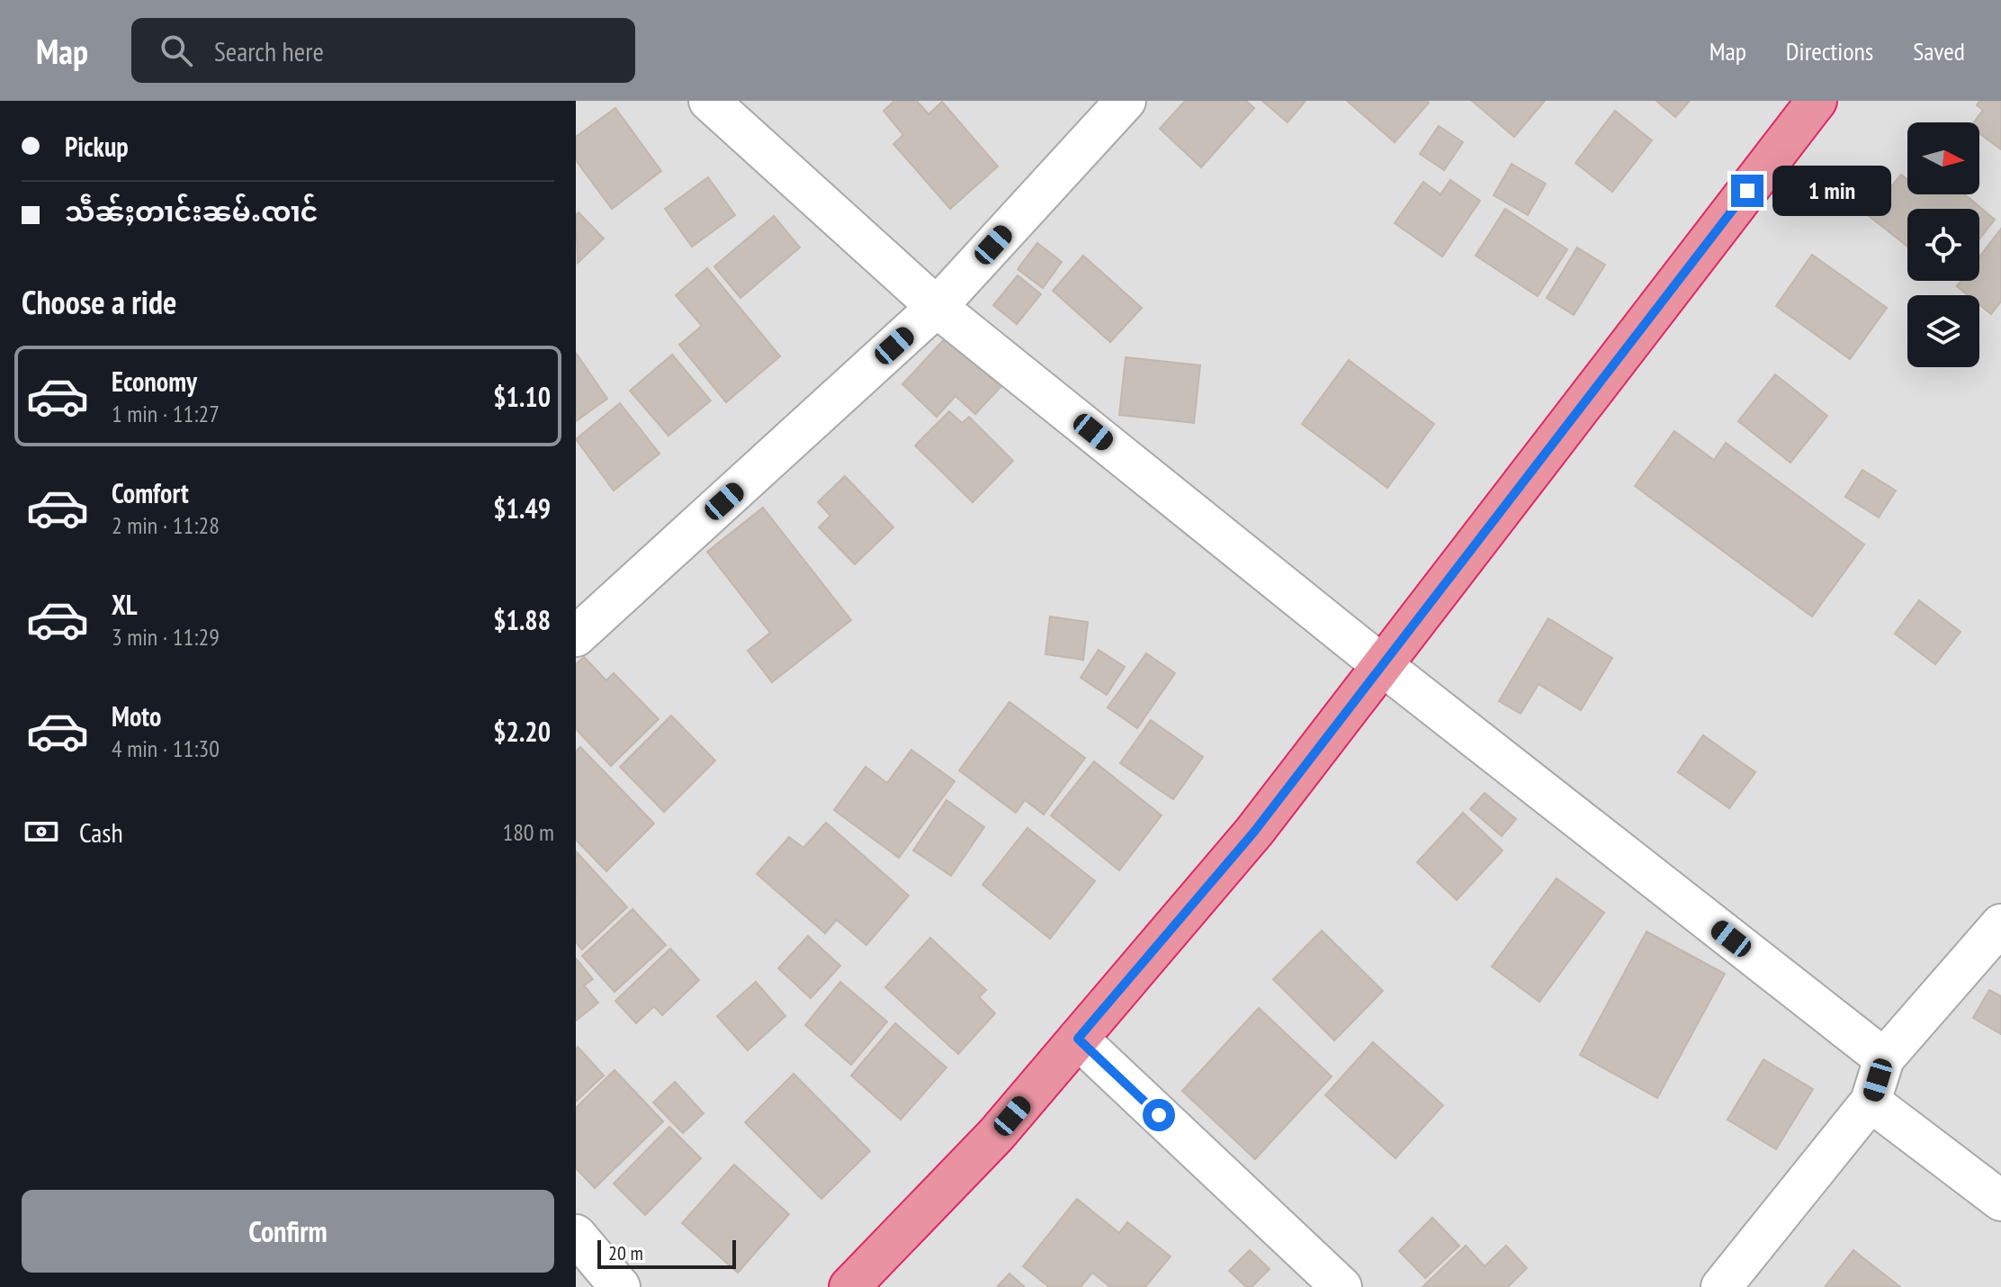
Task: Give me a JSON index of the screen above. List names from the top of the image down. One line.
{"scale_bar":"20 m","north":"right","page":{"header":"Map","search":"Search here","nav":["Map","Directions","Saved"],"banner":["Pickup","သဵၼ်ႈတၢင်းၼမ်ႉၸၢင်"],"bubble":"1 min","heading":"Choose a ride","list":[{"name":"Economy","note":"1 min · 11:27","value":"$1.10"},{"name":"Comfort","note":"2 min · 11:28","value":"$1.49"},{"name":"XL","note":"3 min · 11:29","value":"$1.88"},{"name":"Moto","note":"4 min · 11:30","value":"$2.20"}],"pay":["Cash","180 m"],"buttons":"Confirm","scale":"20 m"}}
